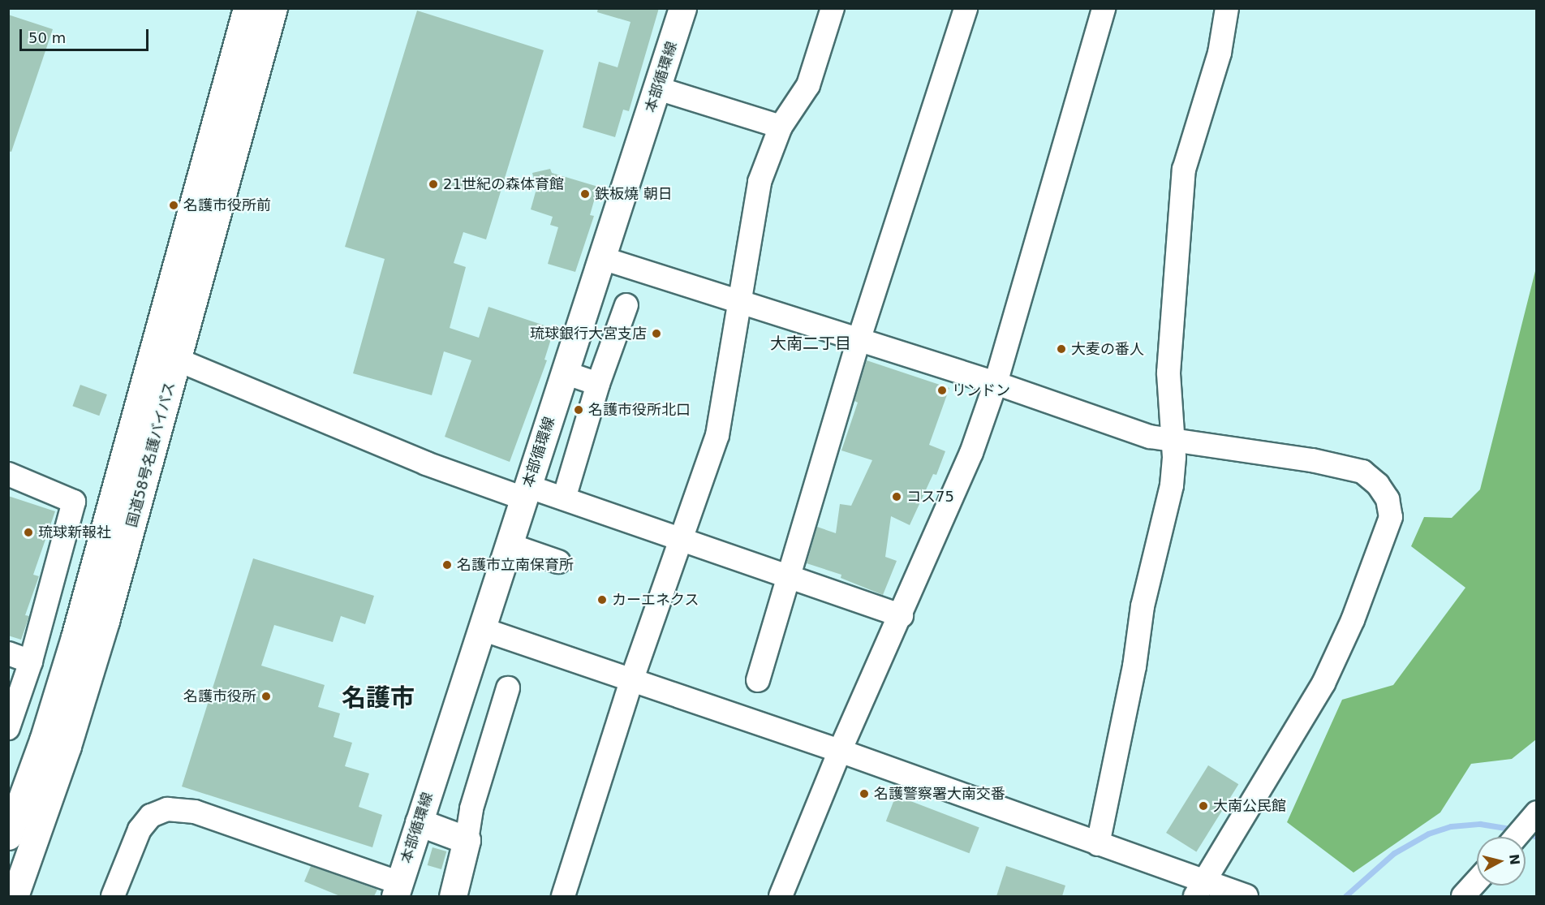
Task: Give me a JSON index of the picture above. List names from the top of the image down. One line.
{"streets":{"main road":["本部循環線","国道58号名護バイパス"]},"districts":["大南二丁目","名護市"],"places":["21世紀の森体育館","鉄板燒 朝日","名護市役所前","琉球銀行大宮支店","大麦の番人","リンドン","名護市役所北口","コス75","琉球新報社","名護市立南保育所","カーエネクス","名護市役所","名護警察署大南交番","大南公民館"],"scale_bar":"50 m","north":"right"}
